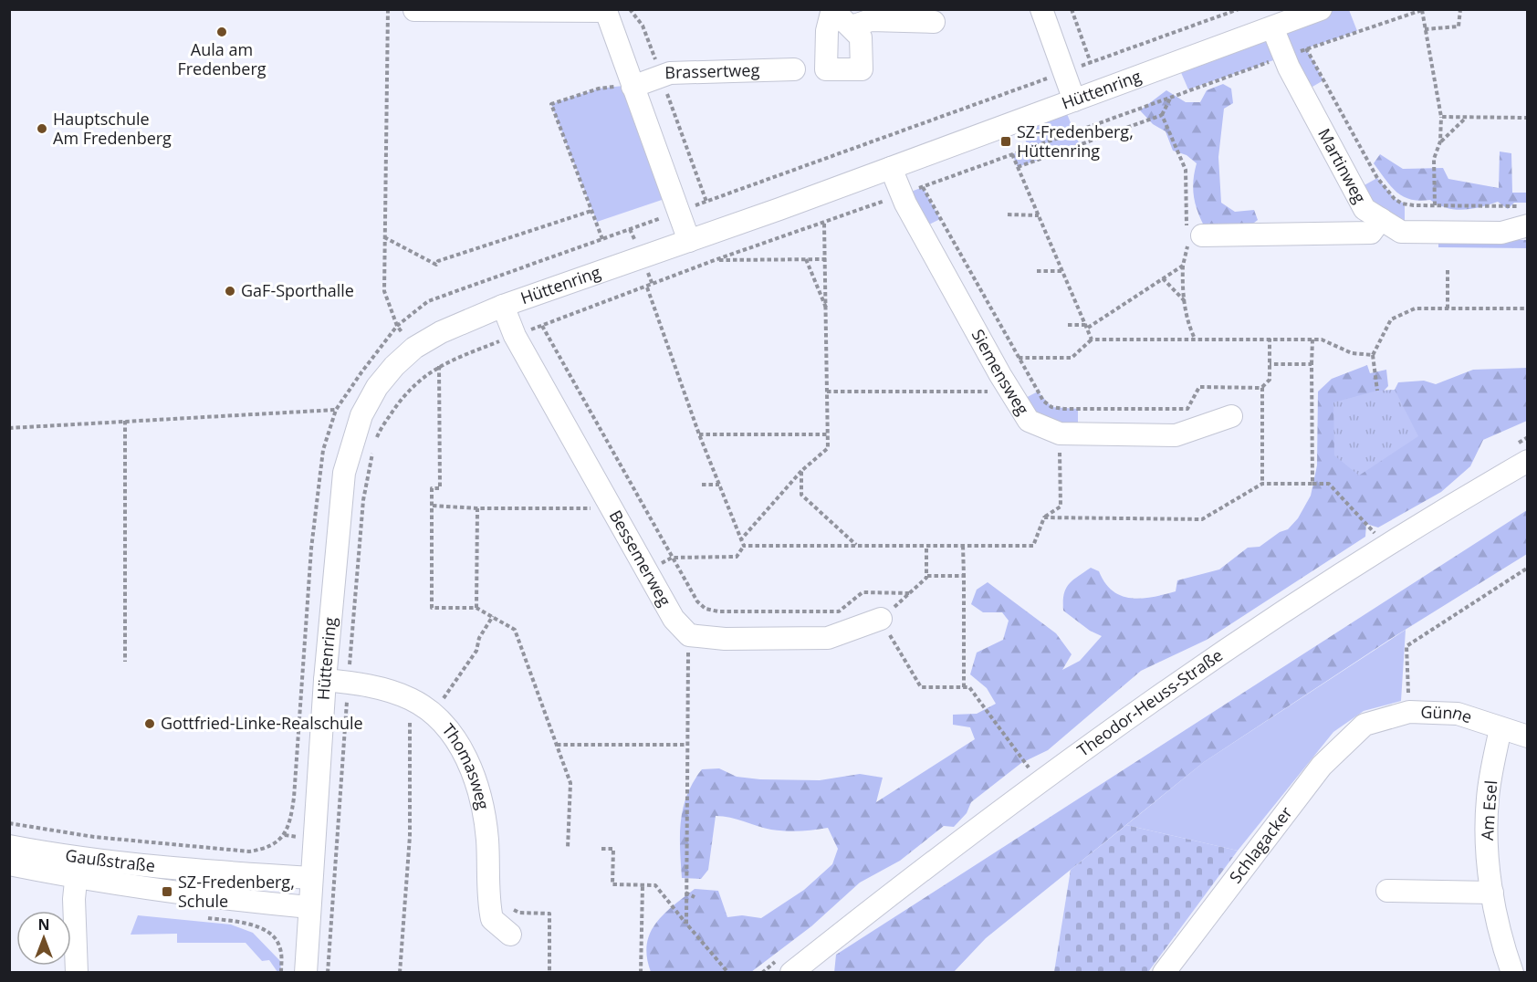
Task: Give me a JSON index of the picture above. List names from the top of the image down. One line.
{"streets":{"street":["Brassertweg","Hüttenring","Martinweg","Siemensweg","Bessemerweg","Theodor-Heuss-Straße","Günne","Thomasweg","Am Esel","Schlagacker","Gaußstraße"]},"crossings":[["Hüttenring","Martinweg"],["Hüttenring","Siemensweg"],["Hüttenring","Bessemerweg"],["Hüttenring","Thomasweg"],["Hüttenring","Gaußstraße"],["Günne","Am Esel"],["Günne","Schlagacker"]],"places":{"other":["Aula am Fredenberg","Hauptschule Am Fredenberg","GaF-Sporthalle","Gottfried-Linke-Realschule"],"transit":["SZ-Fredenberg, Hüttenring","SZ-Fredenberg, Schule"]},"north":"top"}
